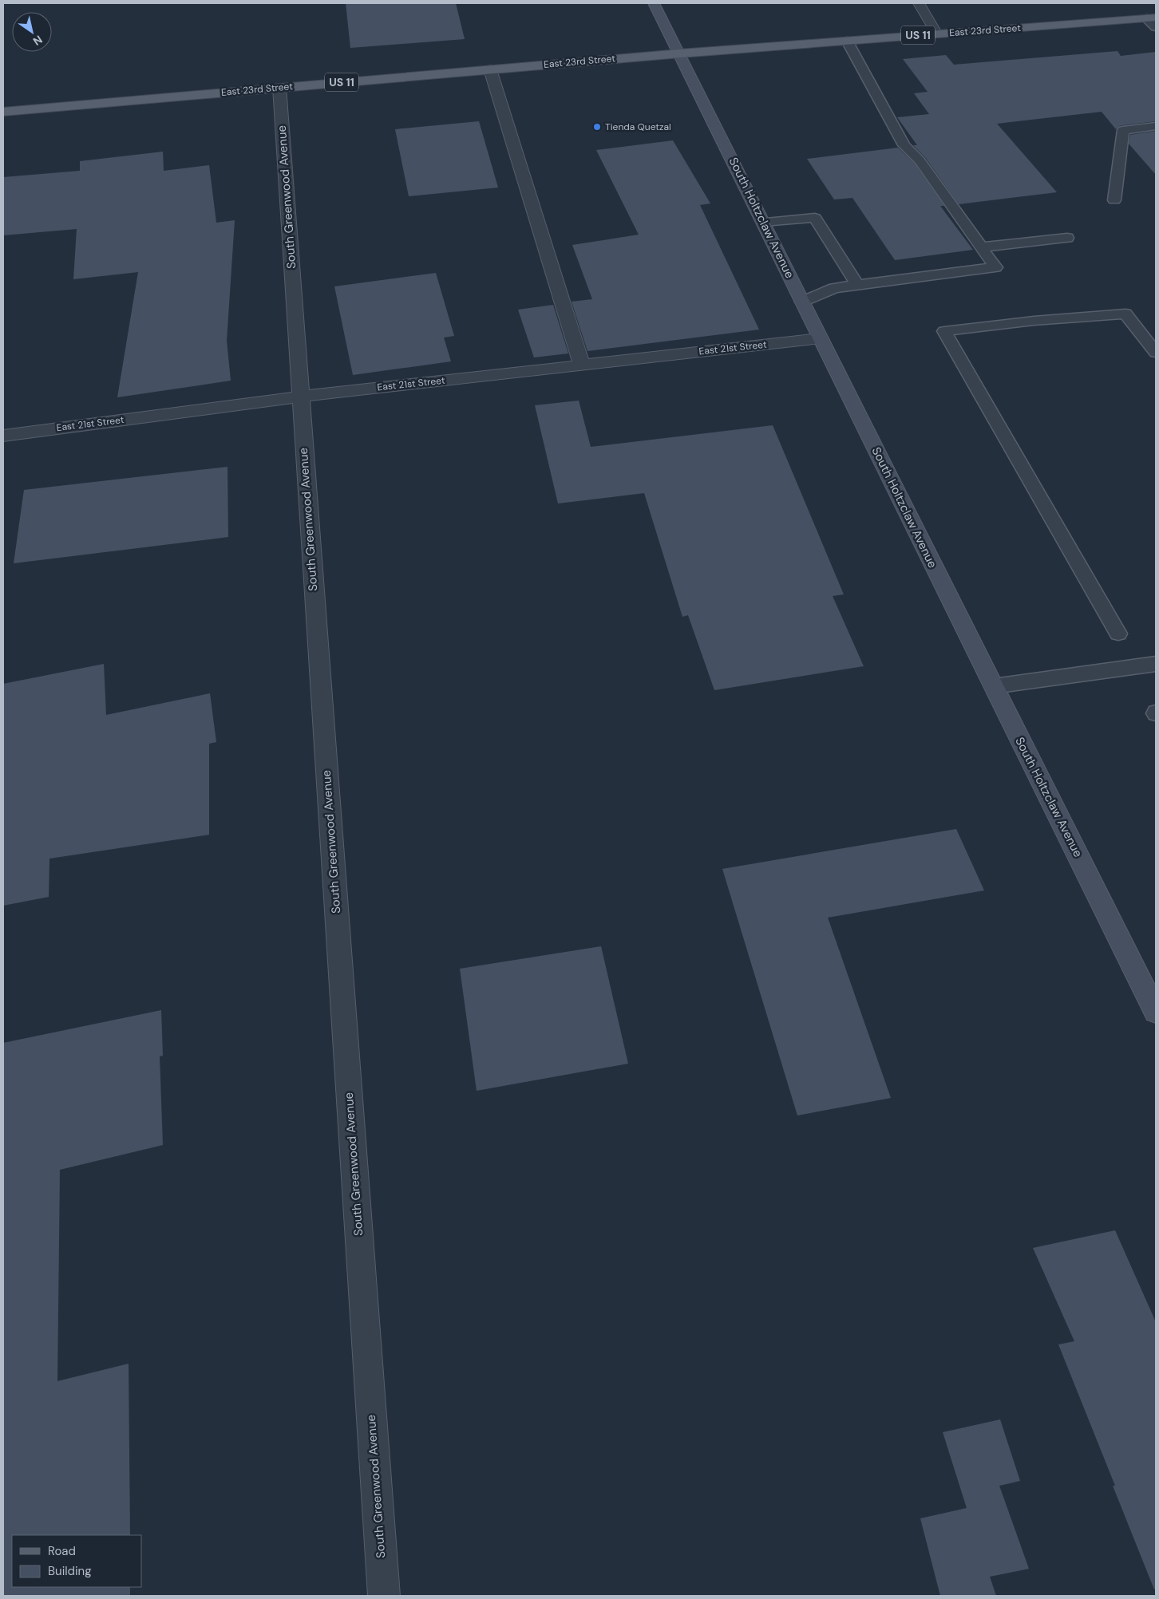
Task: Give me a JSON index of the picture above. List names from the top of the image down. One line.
{"streets":{"main road":["East 23rd Street","US 11","South Holtzclaw Avenue"],"street":["South Greenwood Avenue","East 21st Street"]},"crossings":[["East 23rd Street","South Greenwood Avenue"],["East 23rd Street","South Holtzclaw Avenue"],["South Greenwood Avenue","East 21st Street"],["South Holtzclaw Avenue","East 21st Street"]],"places":["Tienda Quetzal"],"legend":["Road","Building"],"north":"bottom right"}
